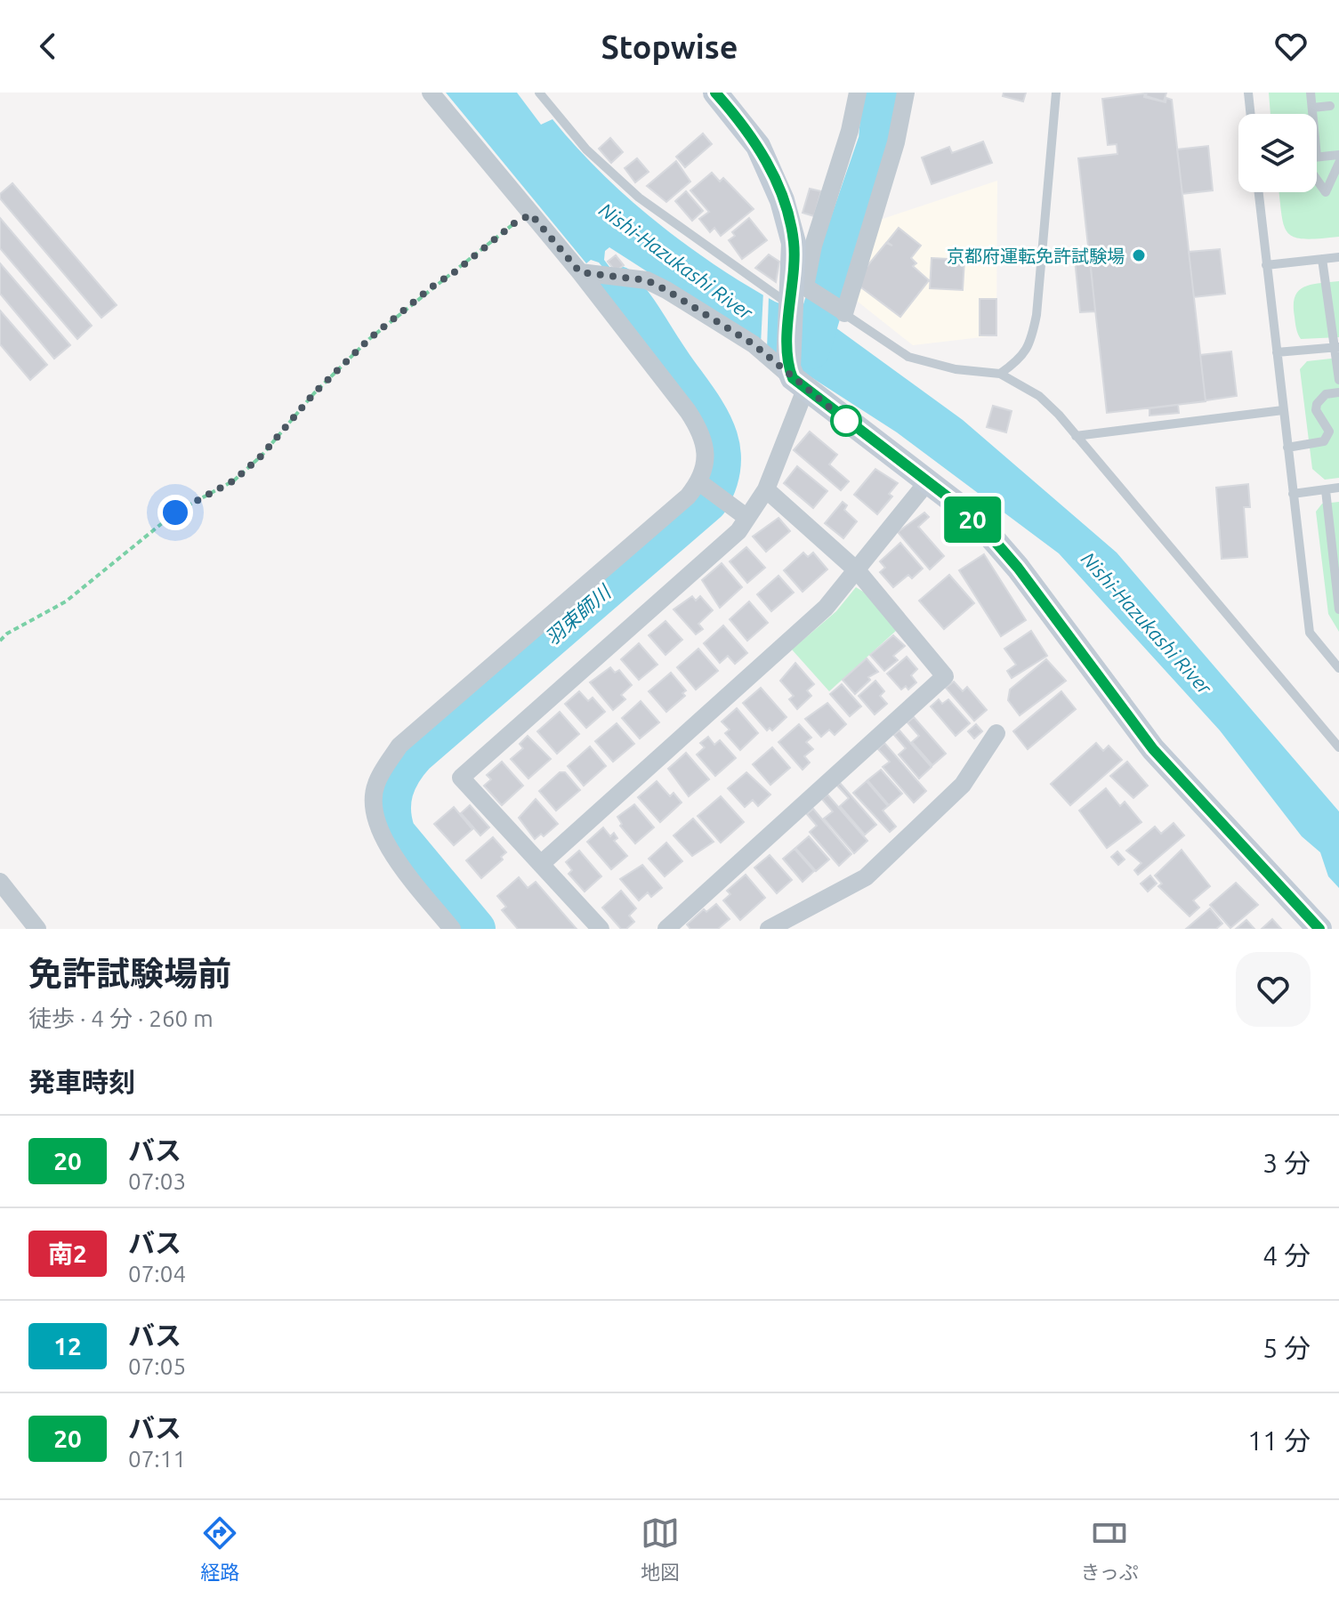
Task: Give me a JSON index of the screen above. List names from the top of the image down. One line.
{"water":["Nishi-Hazukashi River","羽束師川"],"places":["京都府運転免許試験場"],"lines":["bus line 20"],"page":{"header":"Stopwise","on_map":"20","heading":[["免許試験場前","徒歩 · 4 分 · 260 m"],"発車時刻"],"list":[{"mark":"20","name":"バス","note":"07:03","value":"3 分"},{"mark":"南2","name":"バス","note":"07:04","value":"4 分"},{"mark":"12","name":"バス","note":"07:05","value":"5 分"},{"mark":"20","name":"バス","note":"07:11","value":"11 分"}],"tabs":["経路","地図","きっぷ"]}}
